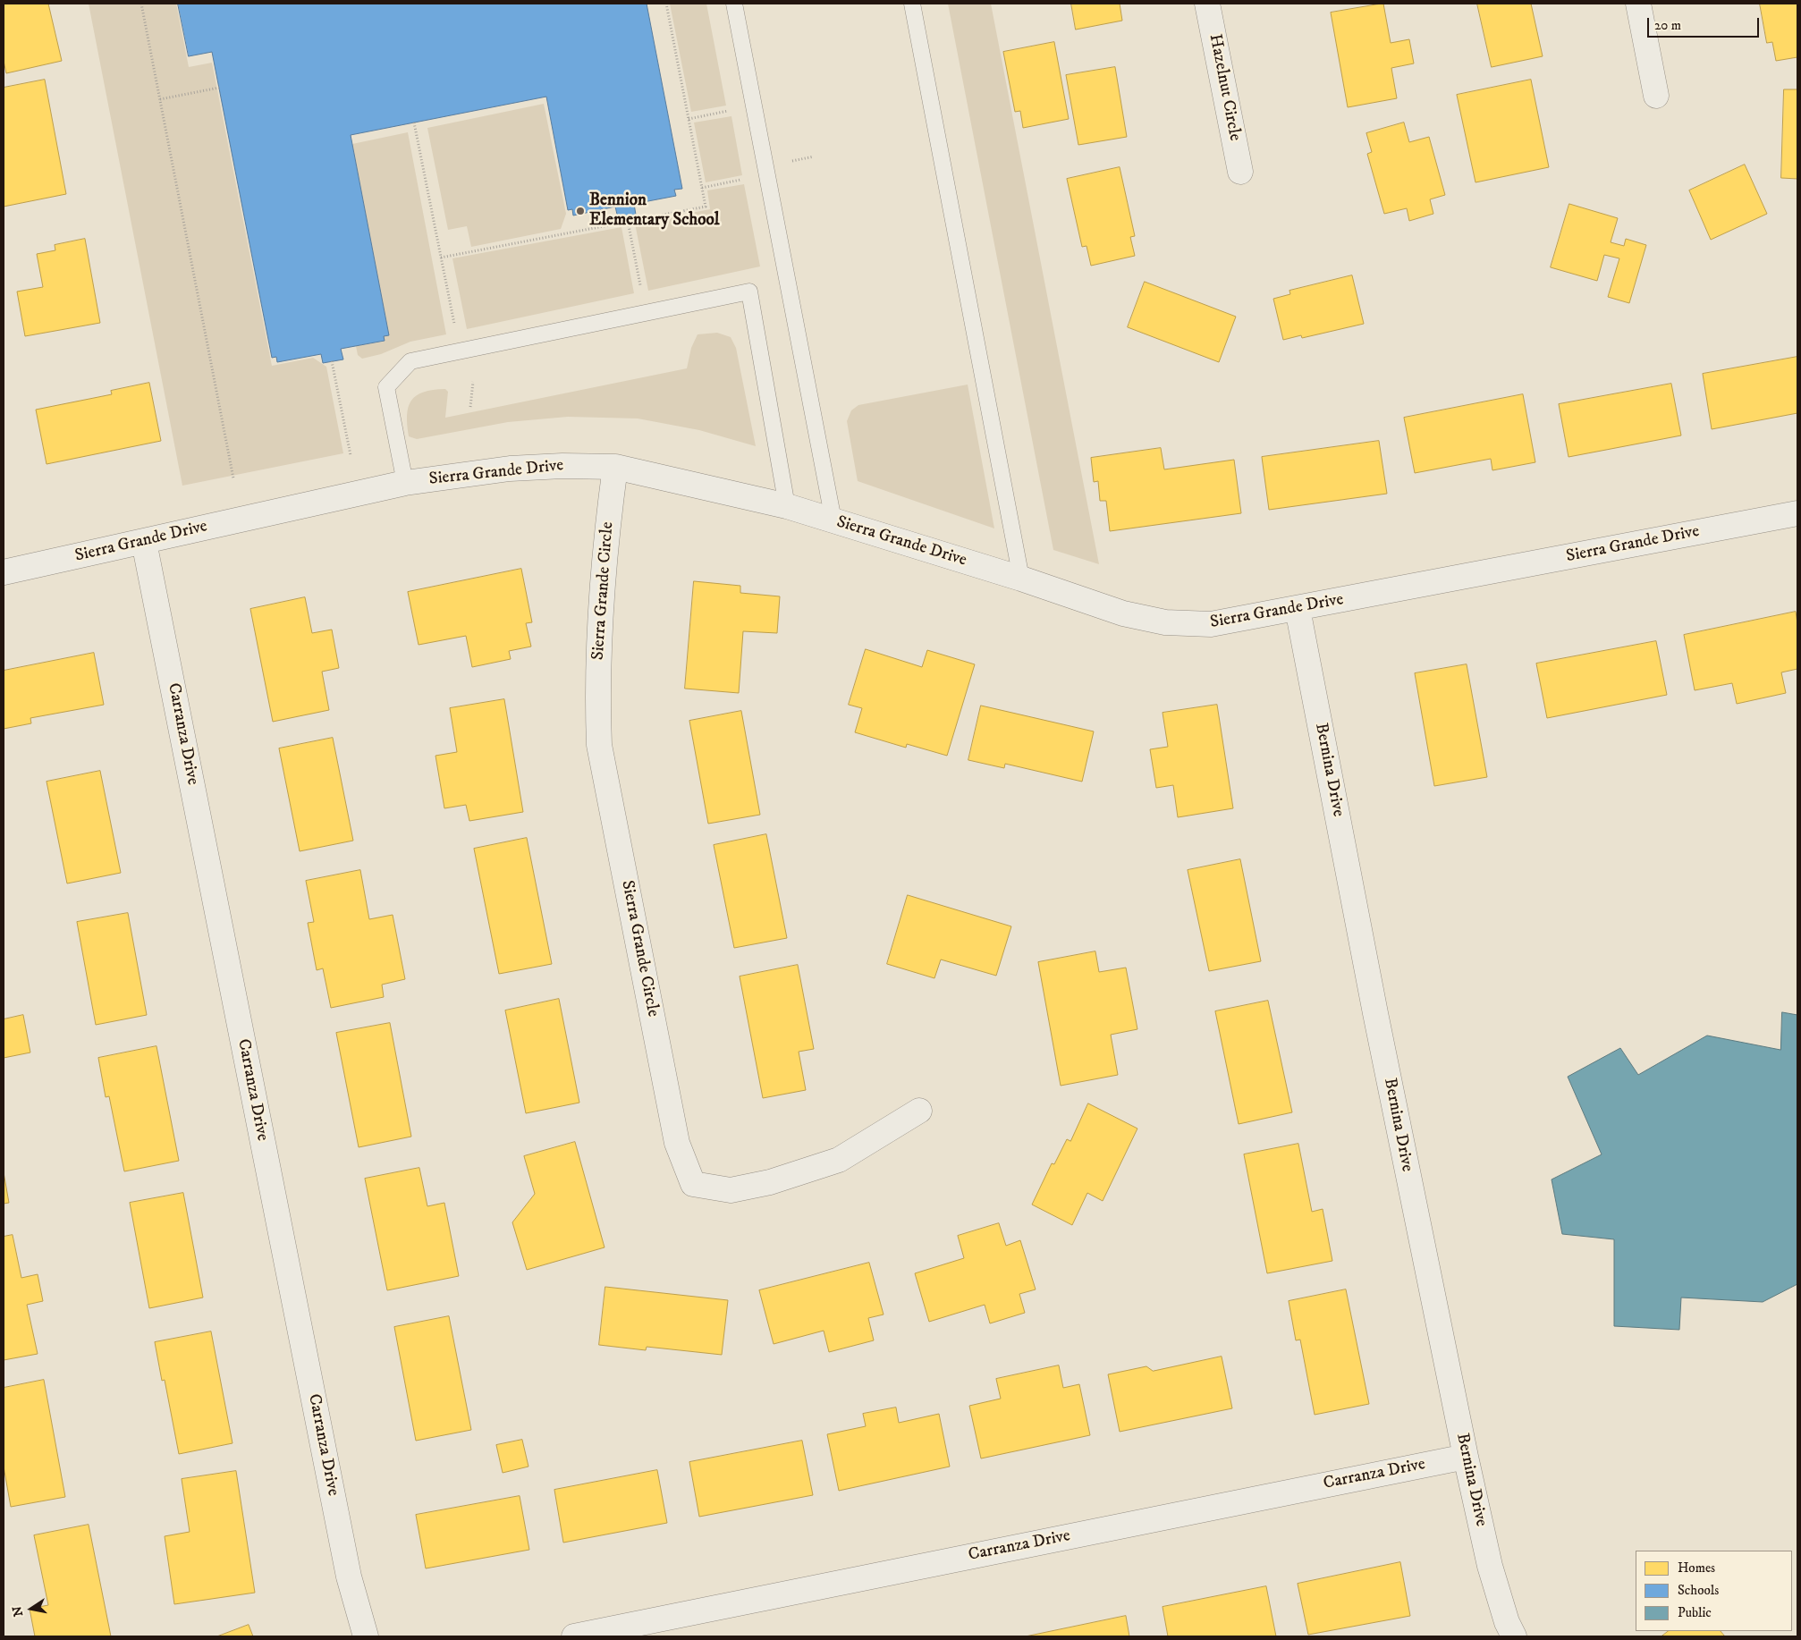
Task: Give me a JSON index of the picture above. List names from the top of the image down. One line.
{"streets":{"street":["Hazelnut Circle","Sierra Grande Drive","Sierra Grande Circle","Carranza Drive","Bernina Drive"]},"crossings":[["Sierra Grande Drive","Sierra Grande Circle"],["Sierra Grande Drive","Carranza Drive"],["Sierra Grande Drive","Bernina Drive"],["Carranza Drive","Bernina Drive"]],"places":["Bennion Elementary School"],"legend":["Homes","Schools","Public"],"scale_bar":"20 m","north":"left"}
